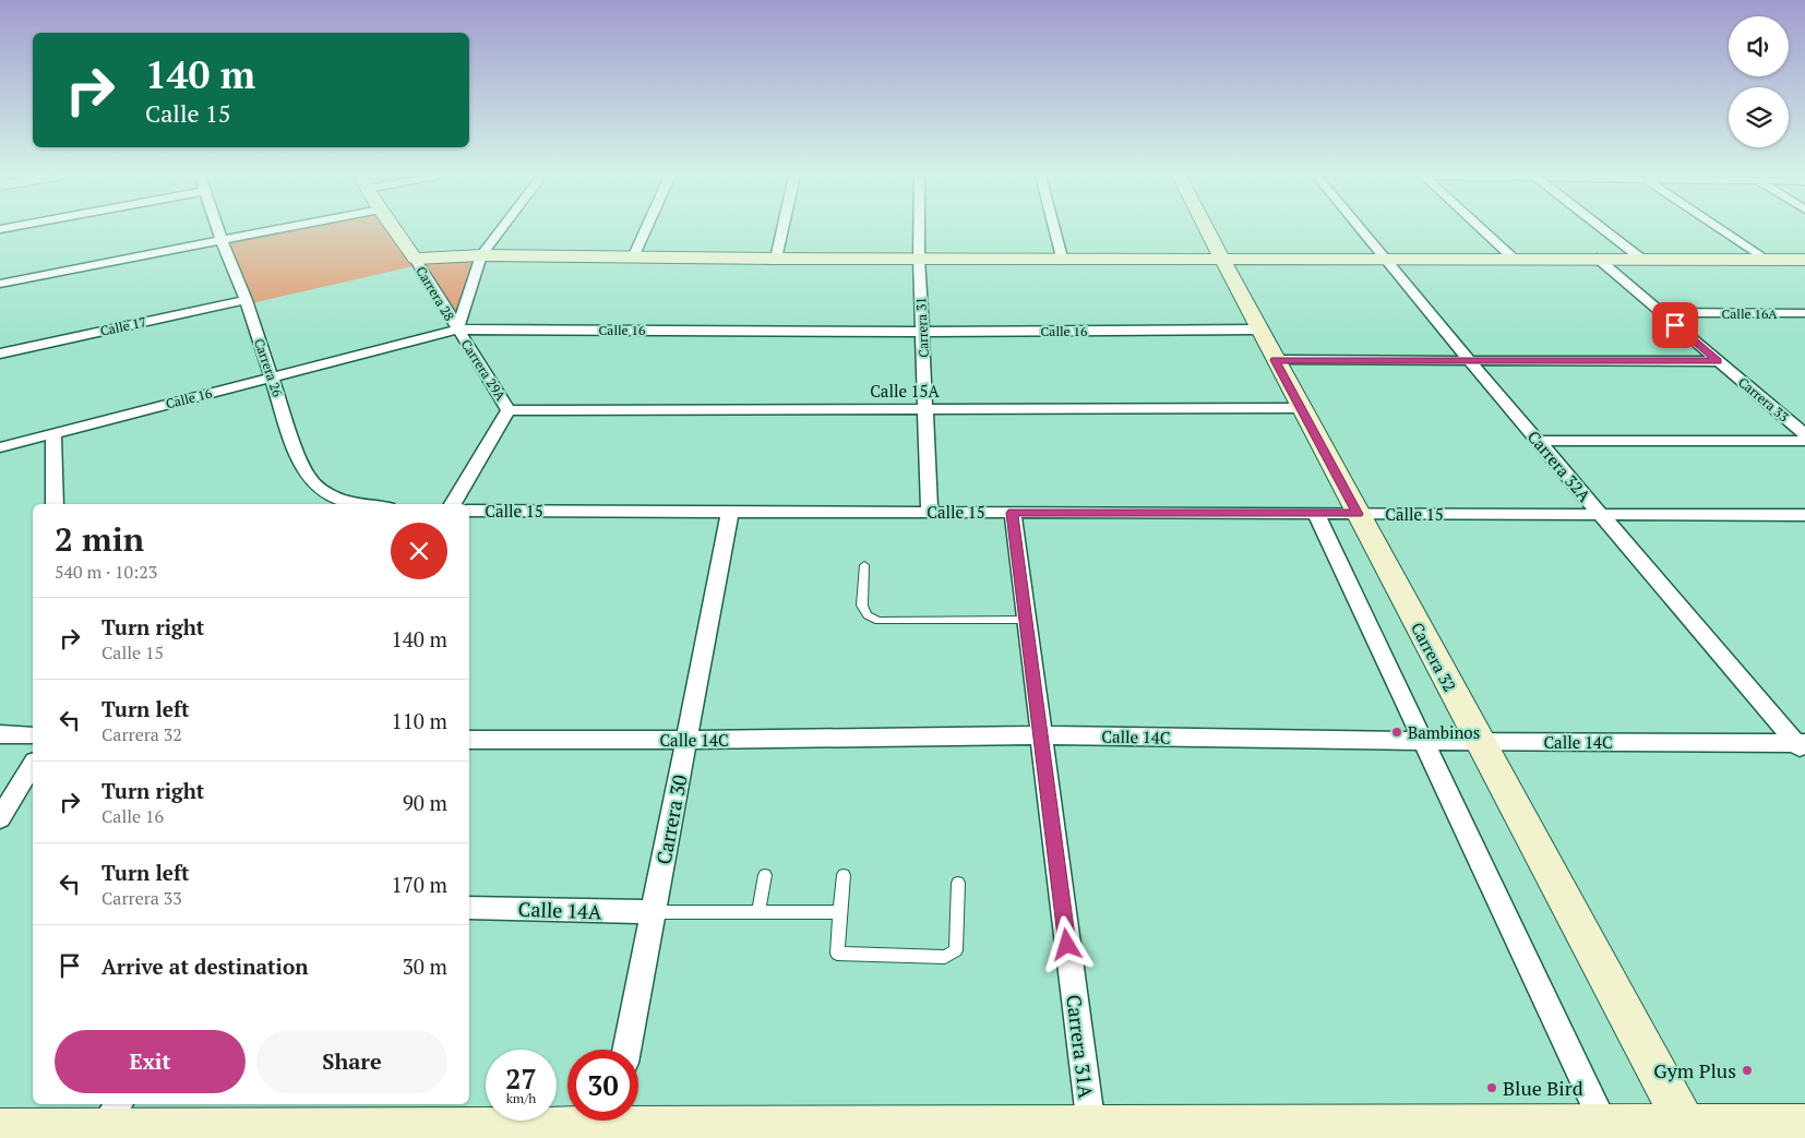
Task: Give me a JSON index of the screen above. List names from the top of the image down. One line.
{"streets":{"street":["Carrera 28","Calle 16A","Calle 17","Carrera 31","Calle 16","Carrera 26","Carrera 29A","Calle 15A","Carrera 33","Carrera 32A","Calle 15","Carrera 32","Calle 14C","Carrera 30","Calle 14A","Carrera 31A"]},"crossings":[["Carrera 28","Calle 16"],["Carrera 28","Carrera 29A"],["Calle 16A","Carrera 33"],["Calle 17","Carrera 26"],["Carrera 31","Calle 16"],["Carrera 31","Calle 15A"],["Carrera 31","Calle 15"],["Calle 16","Carrera 26"],["Calle 16","Carrera 29A"],["Calle 16","Carrera 32"],["Carrera 29A","Calle 15A"],["Calle 15A","Carrera 32"],["Carrera 32A","Calle 15"],["Carrera 32A","Calle 14C"],["Calle 15","Carrera 32"],["Calle 15","Carrera 30"],["Calle 15","Carrera 31A"],["Carrera 32","Calle 14C"],["Calle 14C","Carrera 30"],["Calle 14C","Carrera 31A"],["Carrera 30","Calle 14A"]],"places":["Bambinos","Gym Plus","Blue Bird"],"page":{"turn":["140 m","Calle 15"],"heading":["2 min","540 m · 10:23"],"list":[{"name":"Turn right","note":"Calle 15","value":"140 m"},{"name":"Turn left","note":"Carrera 32","value":"110 m"},{"name":"Turn right","note":"Calle 16","value":"90 m"},{"name":"Turn left","note":"Carrera 33","value":"170 m"},{"name":"Arrive at destination","value":"30 m"}],"buttons":["Exit","Share"],"speed":"27 km/h","limit":"30"}}
